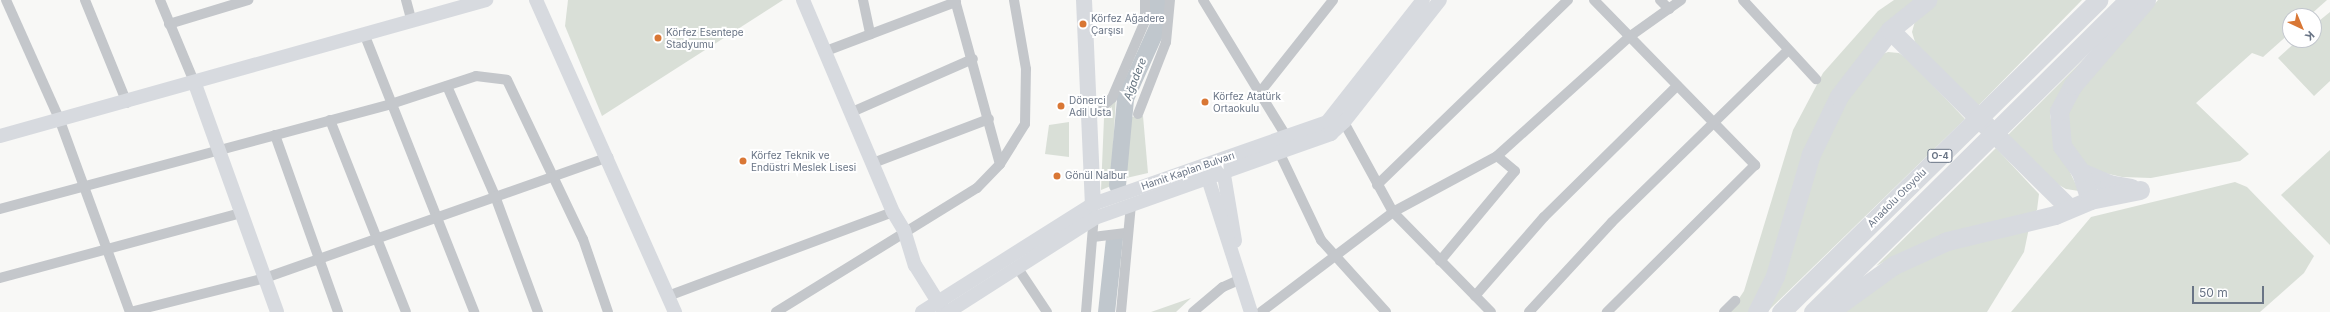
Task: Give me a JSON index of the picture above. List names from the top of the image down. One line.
{"streets":{"highway":["O-4","Anadolu Otoyolu"],"street":["Hamit Kaplan Bulvarı"]},"water":["Ağadere"],"places":["Körfez Ağadere Çarşısı","Körfez Esentepe Stadyumu","Körfez Atatürk Ortaokulu","Dönerci Adil Usta","Körfez Teknik ve Endüstri Meslek Lisesi","Gönül Nalbur"],"scale_bar":"50 m","north":"bottom right"}
